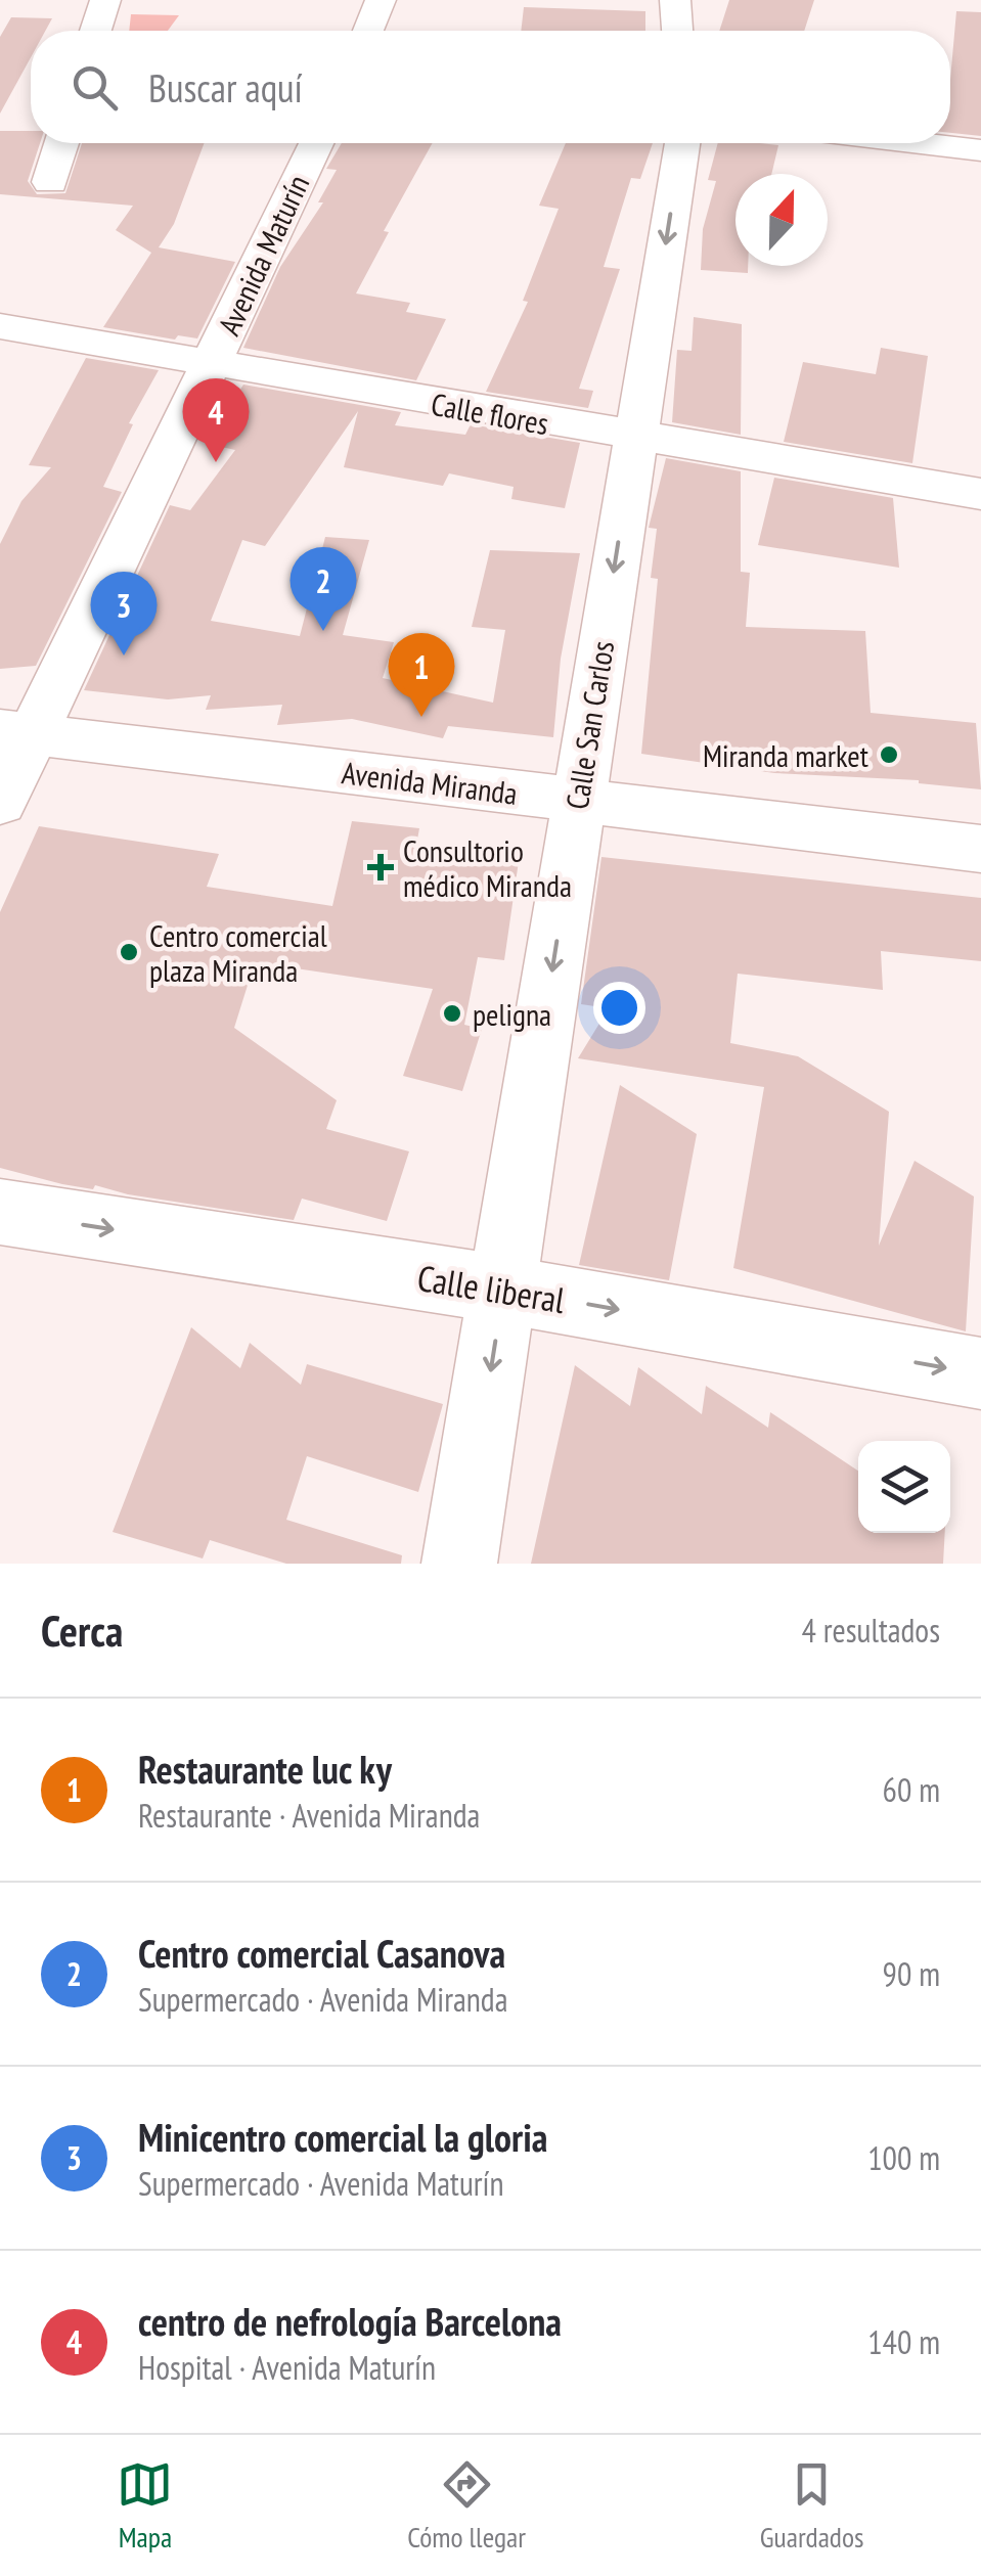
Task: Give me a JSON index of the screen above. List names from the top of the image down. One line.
{"streets":{"street":["Avenida Maturín","Calle flores","Calle San Carlos","Avenida Miranda","Calle liberal"]},"crossings":[["Avenida Maturín","Calle flores"],["Avenida Maturín","Avenida Miranda"],["Calle flores","Calle San Carlos"],["Calle San Carlos","Avenida Miranda"],["Calle San Carlos","Calle liberal"]],"one_way":["Calle San Carlos","Calle liberal"],"places":{"other":["Miranda market","Centro comercial plaza Miranda","peligna"],"health":["Consultorio médico Miranda"]},"north":"top","page":{"search":"Buscar aquí","pins":["4","2","3","1"],"heading":["Cerca","4 resultados"],"list":[{"mark":"1","name":"Restaurante luc ky","note":"Restaurante · Avenida Miranda","value":"60 m"},{"mark":"2","name":"Centro comercial Casanova","note":"Supermercado · Avenida Miranda","value":"90 m"},{"mark":"3","name":"Minicentro comercial la gloria","note":"Supermercado · Avenida Maturín","value":"100 m"},{"mark":"4","name":"centro de nefrología Barcelona","note":"Hospital · Avenida Maturín","value":"140 m"}],"nav":["Mapa","Cómo llegar","Guardados"]}}
